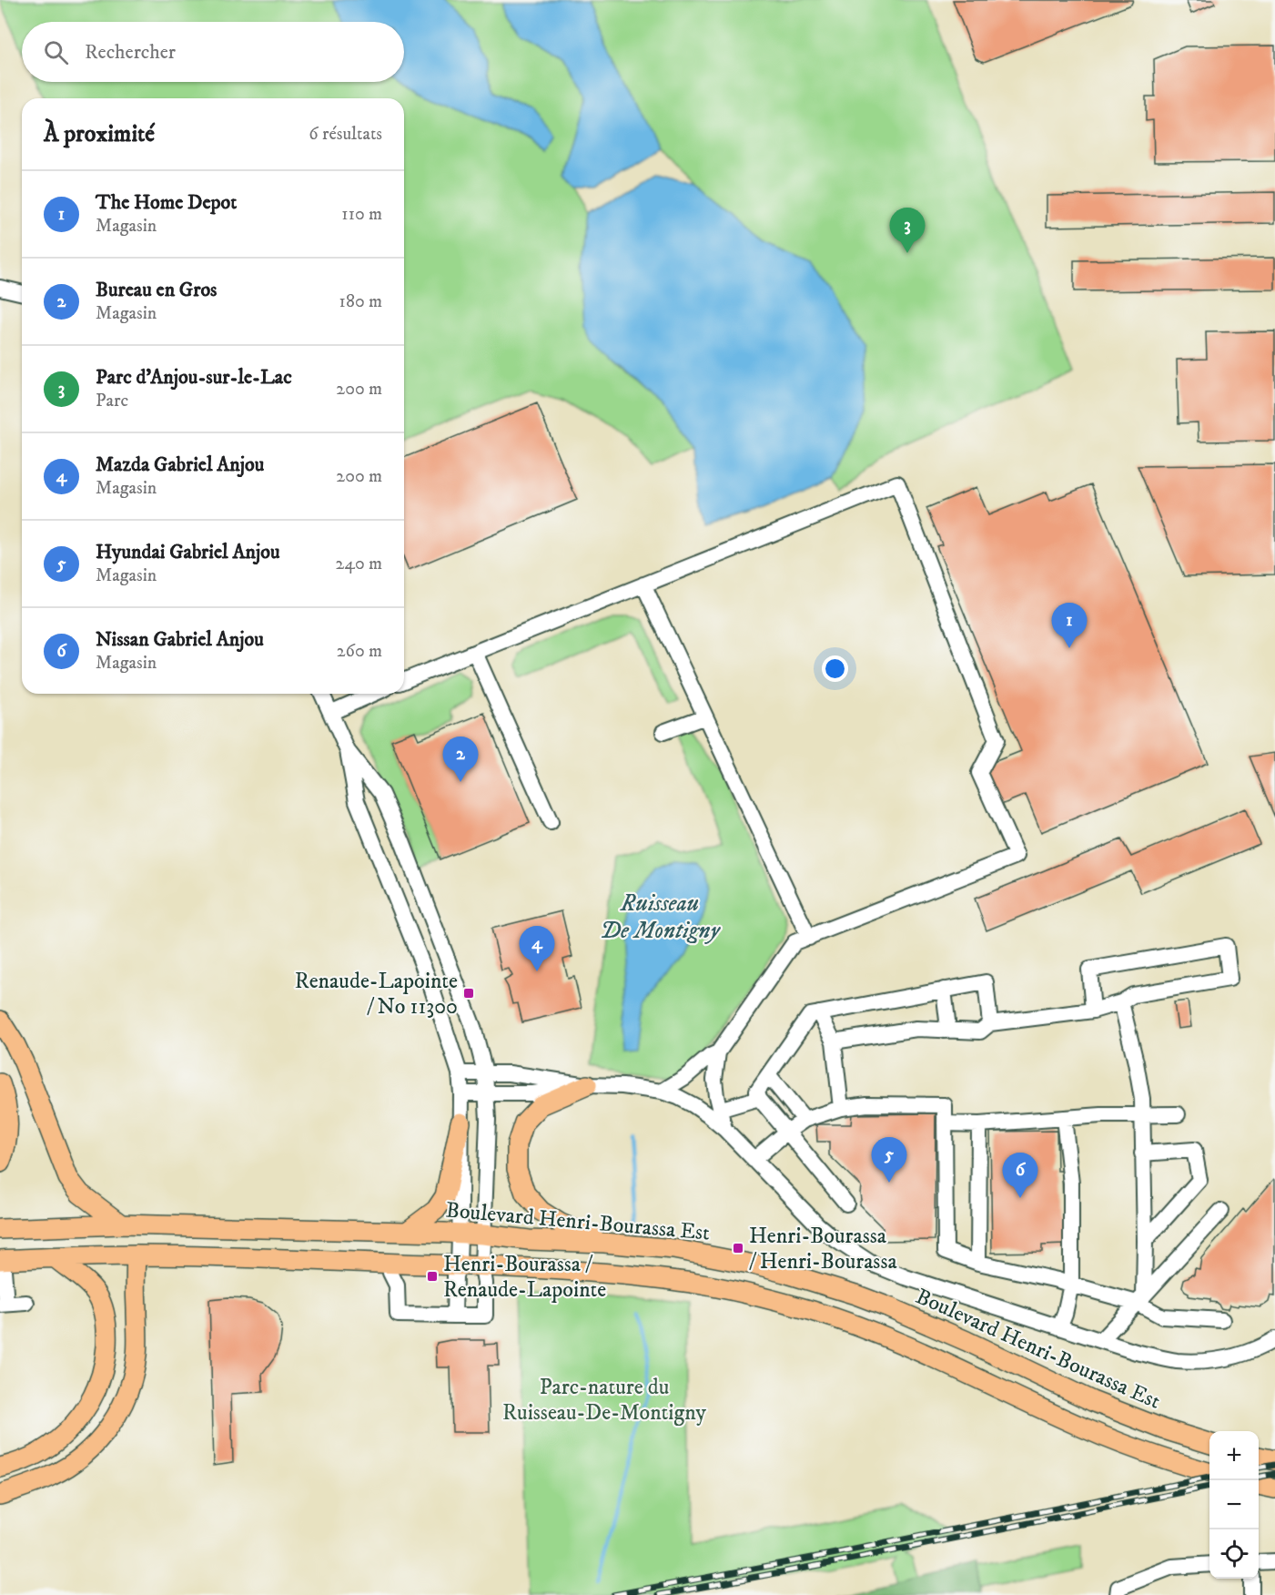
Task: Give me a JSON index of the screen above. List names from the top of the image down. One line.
{"streets":{"main road":["Boulevard Henri-Bourassa Est"]},"water":["Ruisseau De Montigny"],"parks":["Parc-nature du Ruisseau-De-Montigny"],"places":{"transit":["Renaude-Lapointe / No 11300","Henri-Bourassa / Henri-Bourassa","Henri-Bourassa / Renaude-Lapointe"]},"page":{"search":"Rechercher","heading":["À proximité","6 résultats"],"list":[{"mark":"1","name":"The Home Depot","note":"Magasin","value":"110 m"},{"mark":"2","name":"Bureau en Gros","note":"Magasin","value":"180 m"},{"mark":"3","name":"Parc d'Anjou-sur-le-Lac","note":"Parc","value":"200 m"},{"mark":"4","name":"Mazda Gabriel Anjou","note":"Magasin","value":"200 m"},{"mark":"5","name":"Hyundai Gabriel Anjou","note":"Magasin","value":"240 m"},{"mark":"6","name":"Nissan Gabriel Anjou","note":"Magasin","value":"260 m"}],"pins":["3","1","2","4","5","6"],"map_buttons":["+","−"]}}
